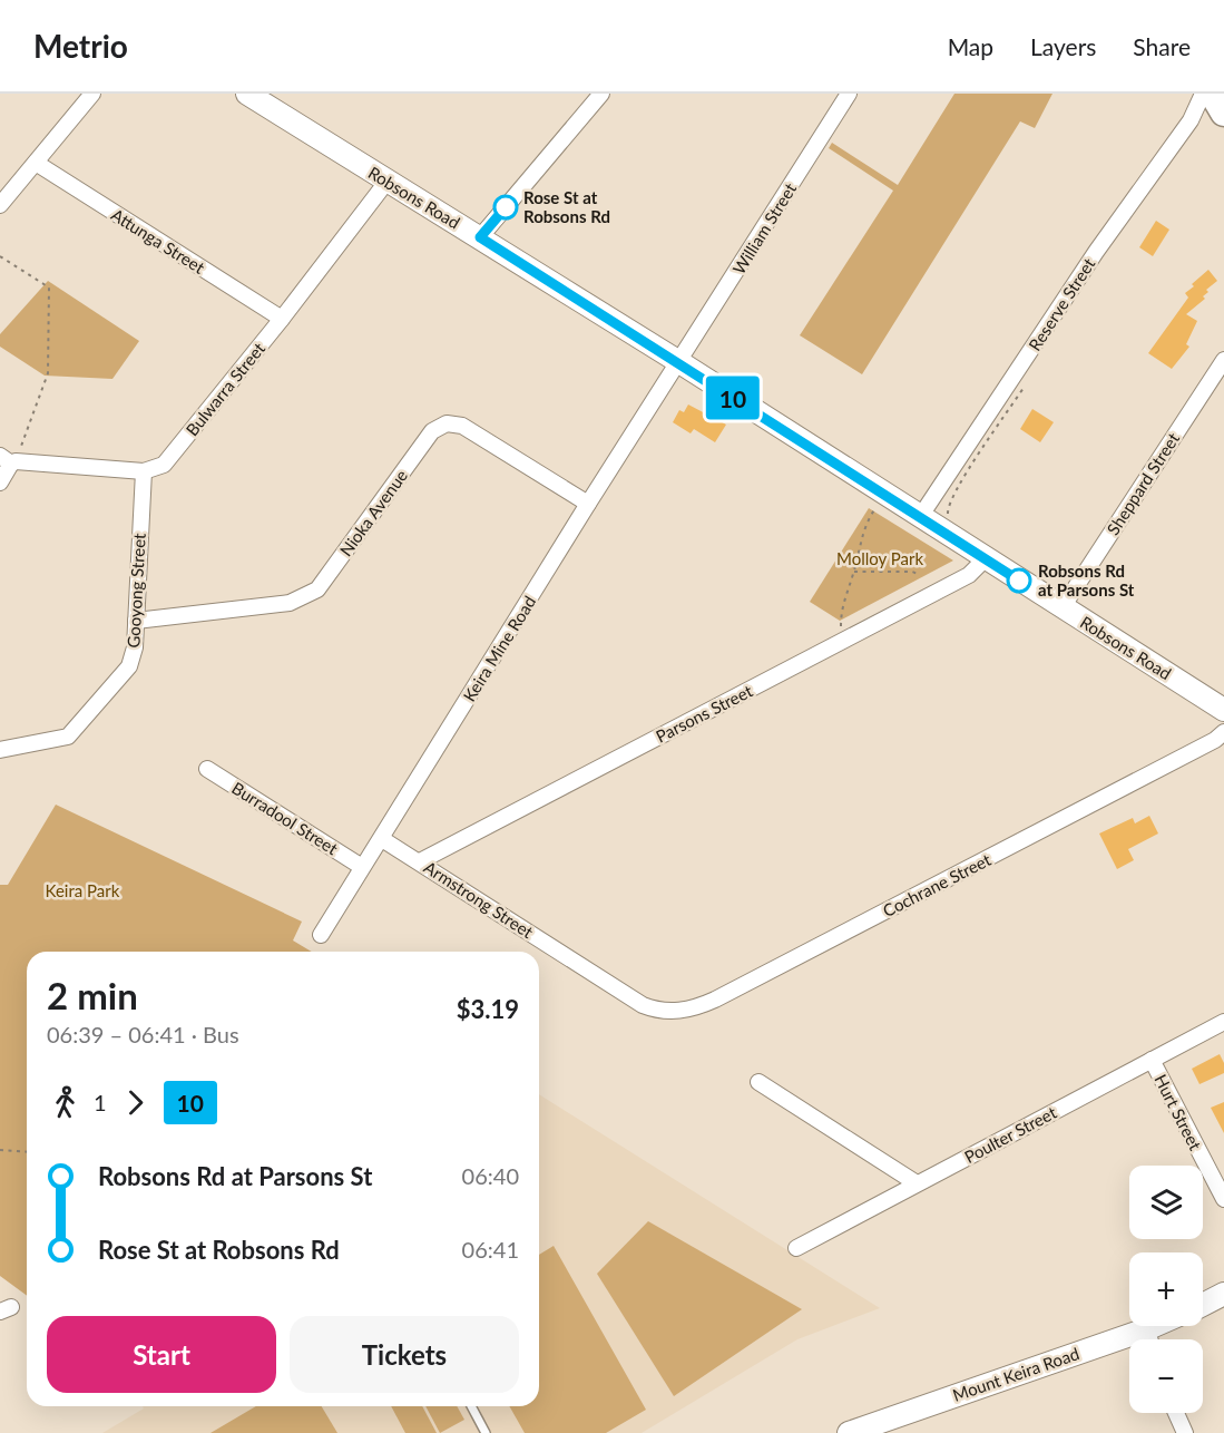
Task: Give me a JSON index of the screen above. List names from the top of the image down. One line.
{"streets":{"main road":["Robsons Road","Mount Keira Road"],"street":["William Street","Attunga Street","Reserve Street","Bulwarra Street","Sheppard Street","Nioka Avenue","Gooyong Street","Keira Mine Road","Parsons Street","Burradool Street","Cochrane Street","Armstrong Street","Hurt Street","Poulter Street"]},"crossings":[["Robsons Road","William Street"],["Robsons Road","Reserve Street"],["Robsons Road","Bulwarra Street"],["Robsons Road","Sheppard Street"],["Robsons Road","Keira Mine Road"],["Robsons Road","Parsons Street"],["William Street","Keira Mine Road"],["Attunga Street","Bulwarra Street"],["Bulwarra Street","Gooyong Street"],["Nioka Avenue","Gooyong Street"],["Nioka Avenue","Keira Mine Road"],["Keira Mine Road","Burradool Street"],["Keira Mine Road","Armstrong Street"],["Parsons Street","Armstrong Street"],["Cochrane Street","Armstrong Street"],["Hurt Street","Poulter Street"]],"parks":["Molloy Park","Keira Park"],"places":["Rose St at Robsons Rd","Robsons Rd at Parsons St"],"lines":["bus line 10"],"page":{"header":"Metrio","nav":["Map","Layers","Share"],"on_map":"10","heading":["2 min","06:39 – 06:41 · Bus","$3.19"],"legs":["1","10"],"list":[{"name":"Robsons Rd at Parsons St","value":"06:40"},{"name":"Rose St at Robsons Rd","value":"06:41"}],"map_buttons":["+","−"],"buttons":["Start","Tickets"]}}
